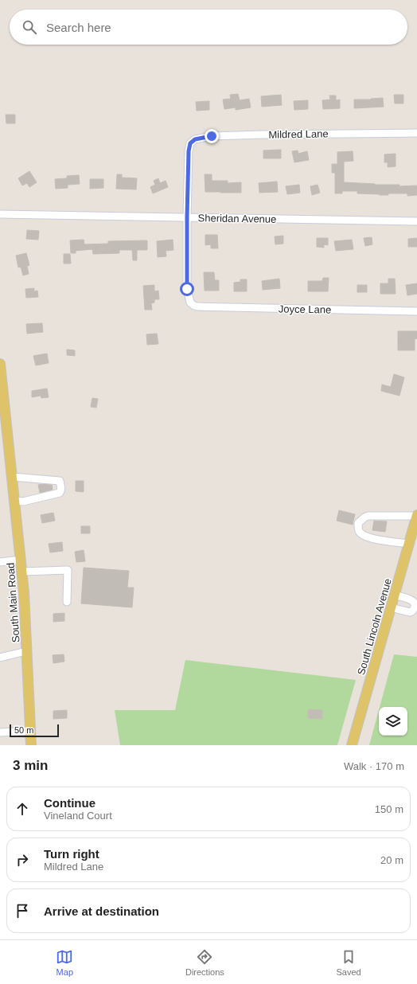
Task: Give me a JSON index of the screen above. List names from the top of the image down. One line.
{"streets":{"main road":["South Main Road","South Lincoln Avenue"],"street":["Mildred Lane","Sheridan Avenue","Joyce Lane"]},"crossings":[["Mildred Lane","Sheridan Avenue"],["Mildred Lane","Joyce Lane"],["Sheridan Avenue","Joyce Lane"]],"scale_bar":"50 m","page":{"search":"Search here","scale":"50 m","heading":["3 min","Walk · 170 m"],"list":[["Continue","Vineland Court","150 m"],["Turn right","Mildred Lane","20 m"],"Arrive at destination"],"nav":["Map","Directions","Saved"]}}
